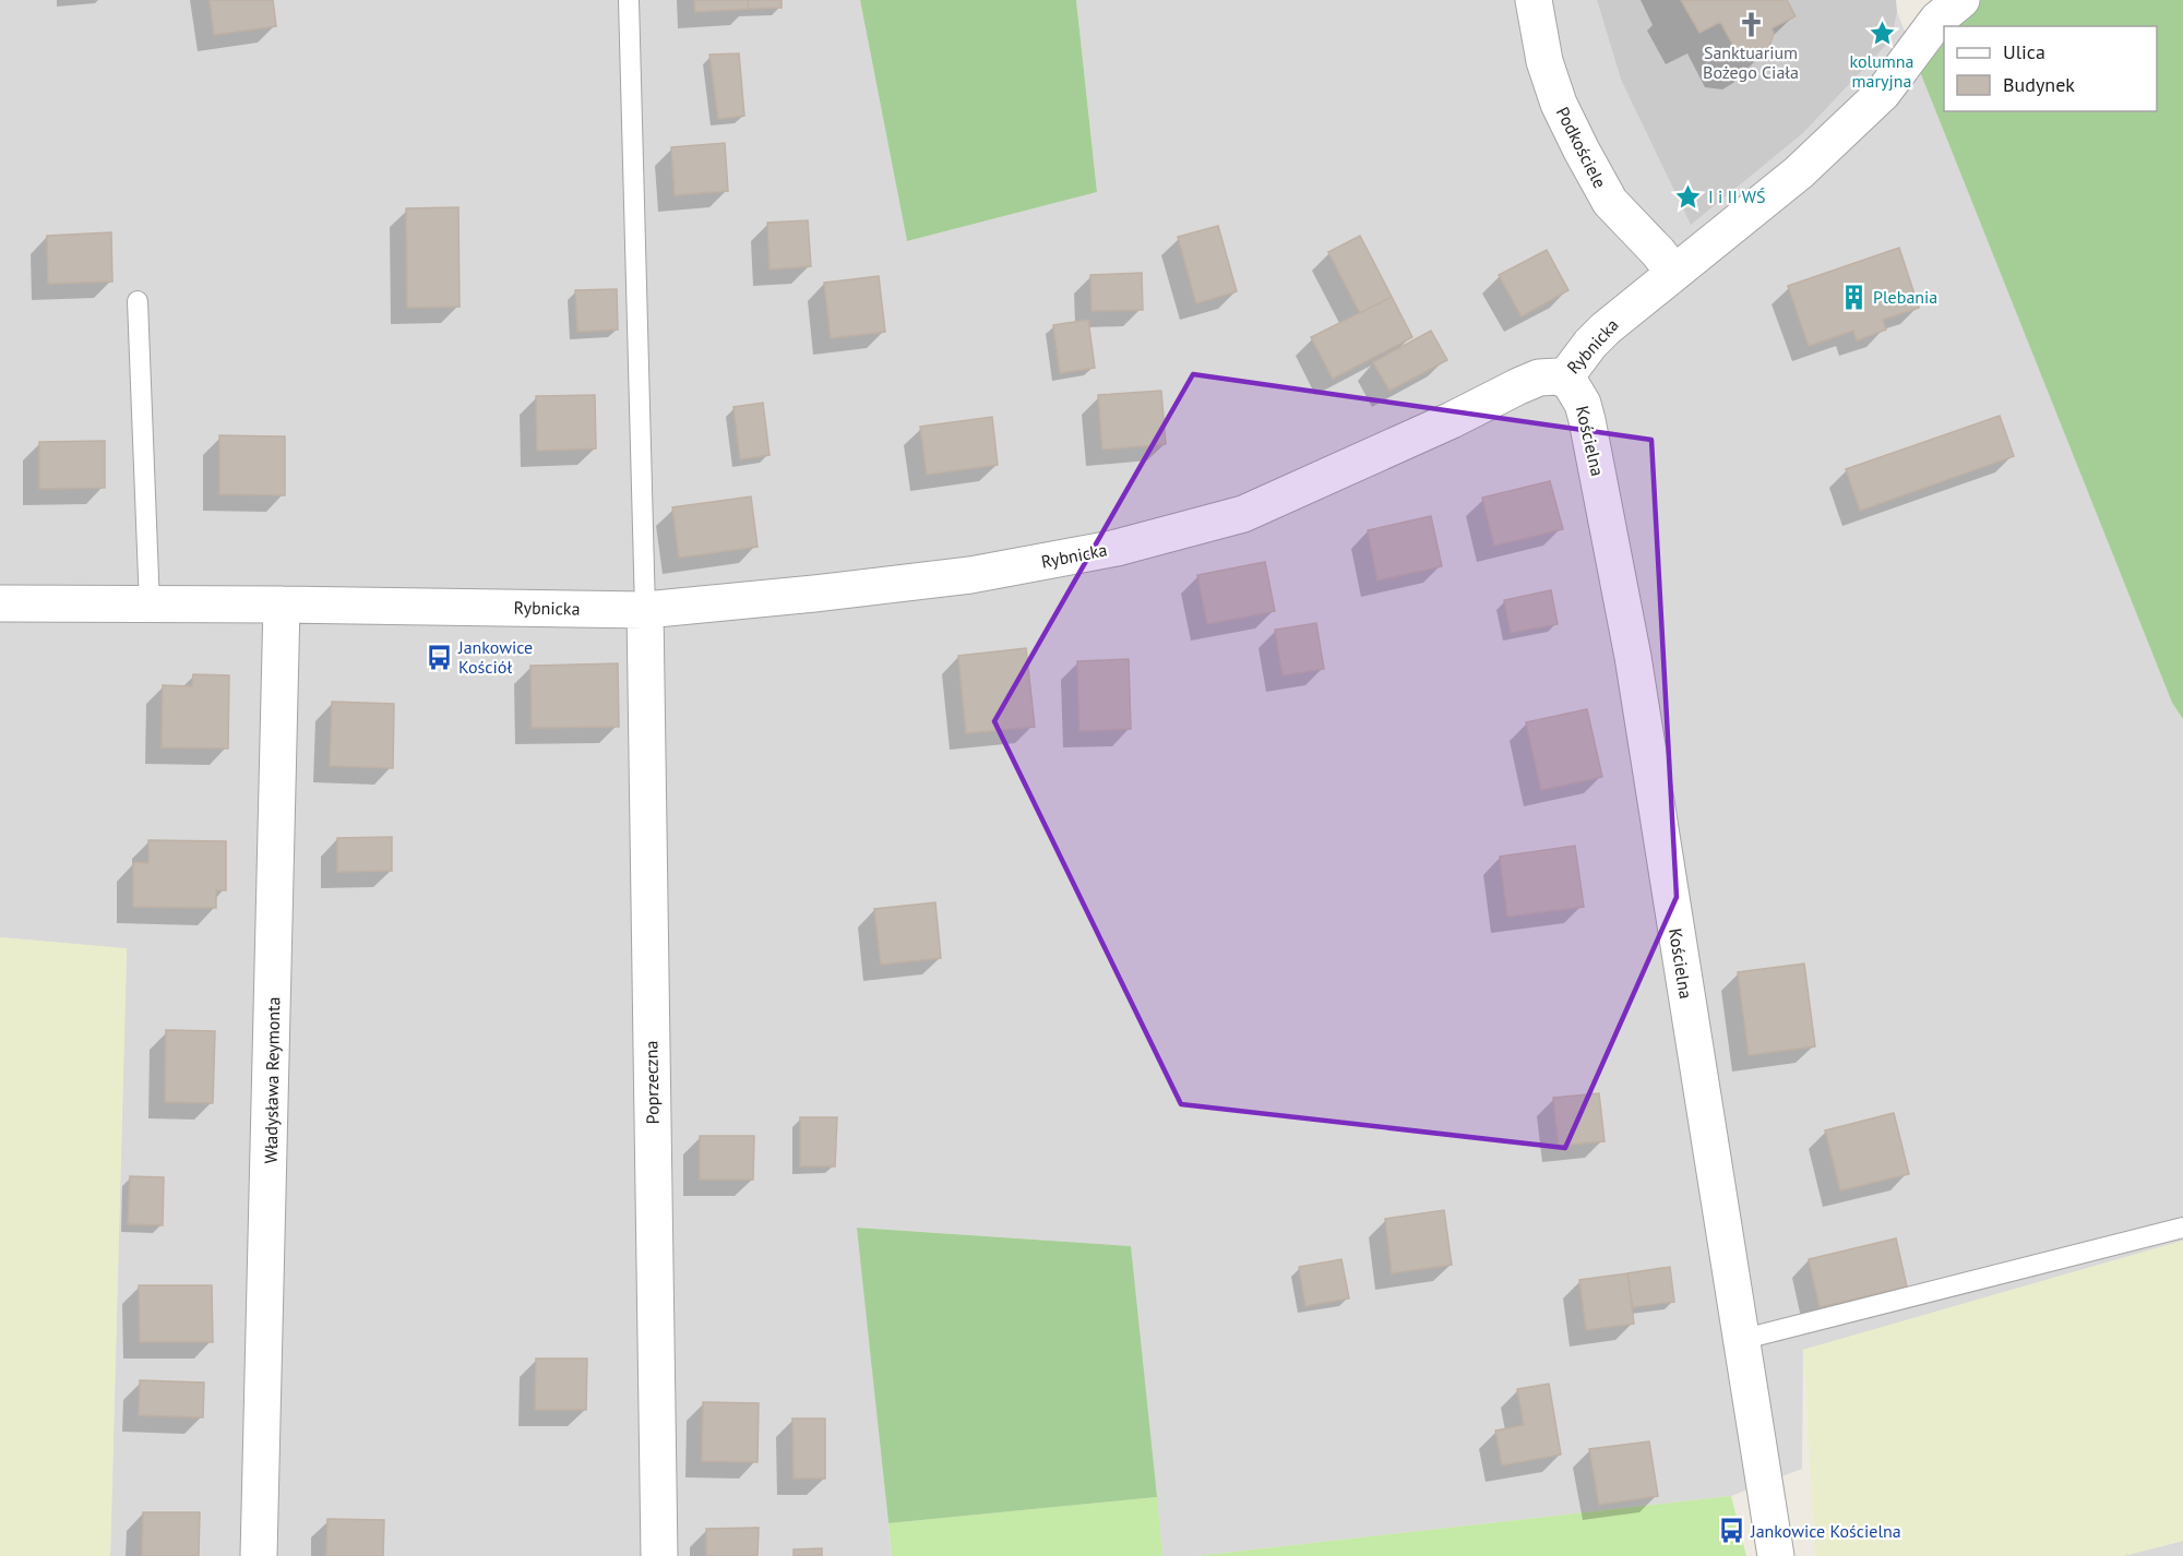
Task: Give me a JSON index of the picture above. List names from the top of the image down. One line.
{"streets":{"street":["Podkościele","Rybnicka","Kościelna","Władysława Reymonta","Poprzeczna"]},"crossings":[["Podkościele","Rybnicka"],["Rybnicka","Kościelna"],["Rybnicka","Władysława Reymonta"],["Rybnicka","Poprzeczna"]],"places":{"church":["Sanktuarium Bożego Ciała"],"place":["kolumna maryjna","I i II WŚ"],"building":["Plebania"],"bus stop":["Jankowice Kościół","Jankowice Kościelna"]},"legend":["Ulica","Budynek"]}
